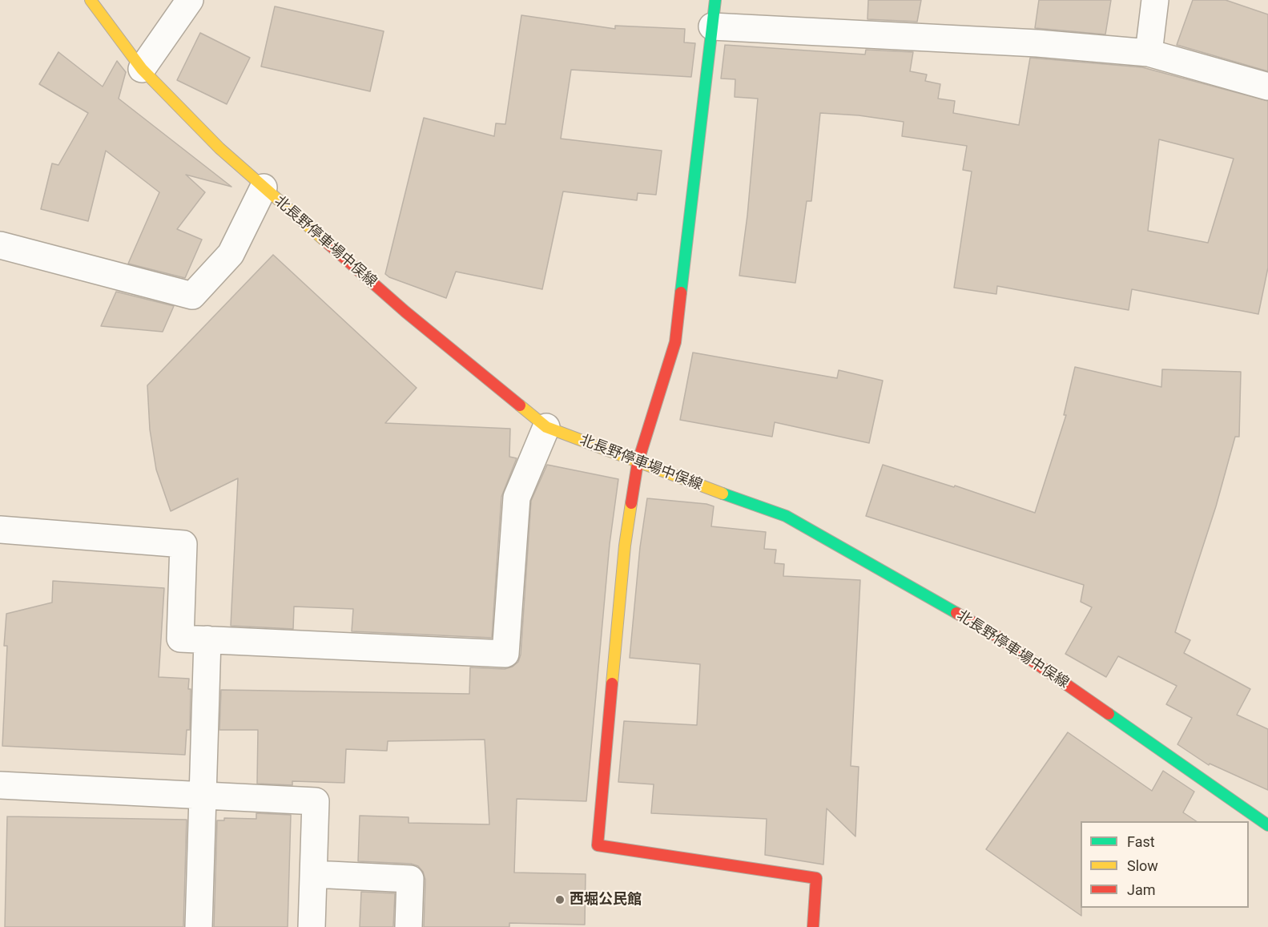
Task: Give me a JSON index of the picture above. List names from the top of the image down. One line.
{"streets":{"main road":["北長野停車場中俣線"]},"places":["西堀公民館"],"legend":["Fast","Slow","Jam"]}
